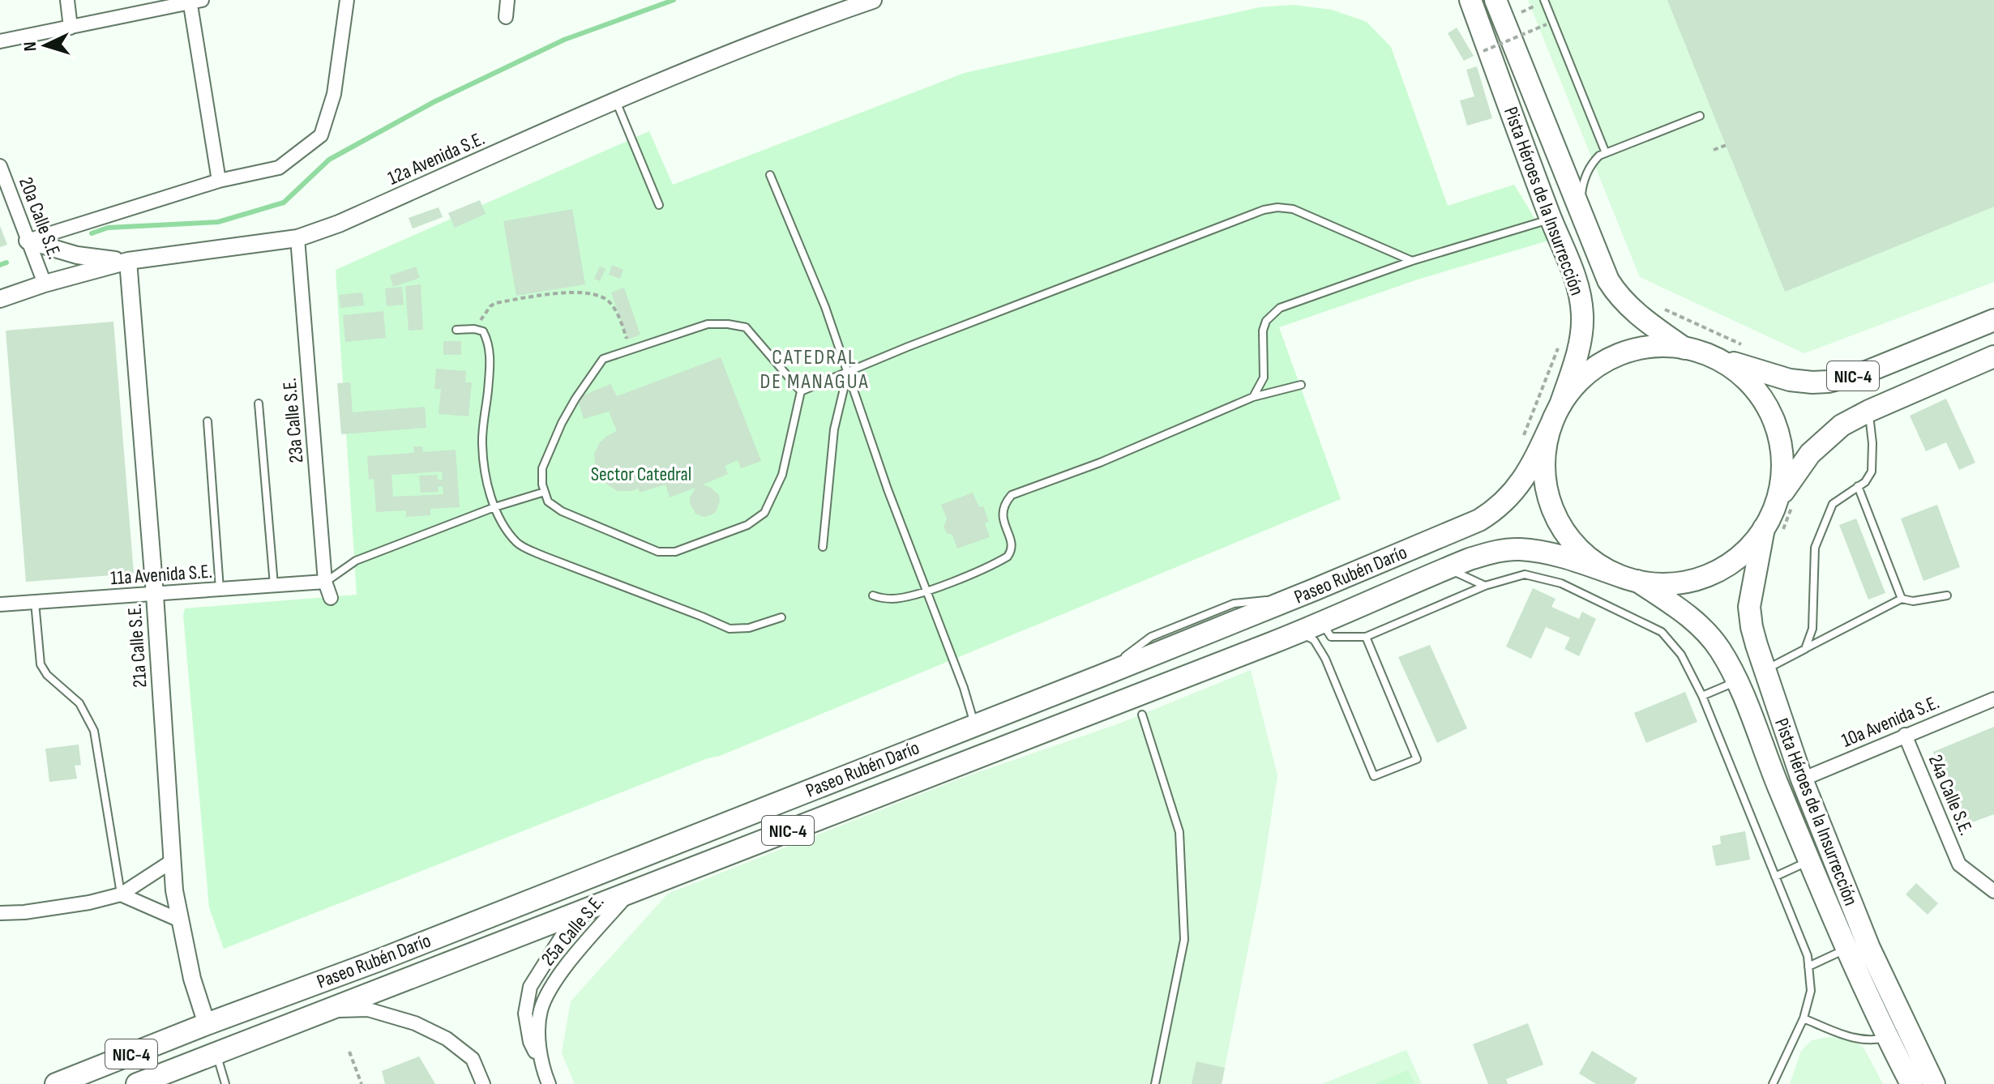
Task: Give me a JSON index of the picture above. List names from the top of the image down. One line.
{"streets":{"main road":["Pista Héroes de la Insurrección","NIC-4","Paseo Rubén Darío"],"street":["12a Avenida S.E.","20a Calle S.E.","23a Calle S.E.","11a Avenida S.E.","21a Calle S.E.","10a Avenida S.E.","24a Calle S.E.","25a Calle S.E."]},"crossings":[["12a Avenida S.E.","20a Calle S.E."],["12a Avenida S.E.","23a Calle S.E."],["12a Avenida S.E.","21a Calle S.E."],["Pista Héroes de la Insurrección","NIC-4"],["Pista Héroes de la Insurrección","Paseo Rubén Darío"],["Pista Héroes de la Insurrección","10a Avenida S.E."],["NIC-4","Paseo Rubén Darío"],["23a Calle S.E.","11a Avenida S.E."],["11a Avenida S.E.","21a Calle S.E."],["Paseo Rubén Darío","21a Calle S.E."],["Paseo Rubén Darío","25a Calle S.E."],["10a Avenida S.E.","24a Calle S.E."]],"districts":["CATEDRAL DE MANAGUA"],"parks":["Sector Catedral"],"north":"left"}
